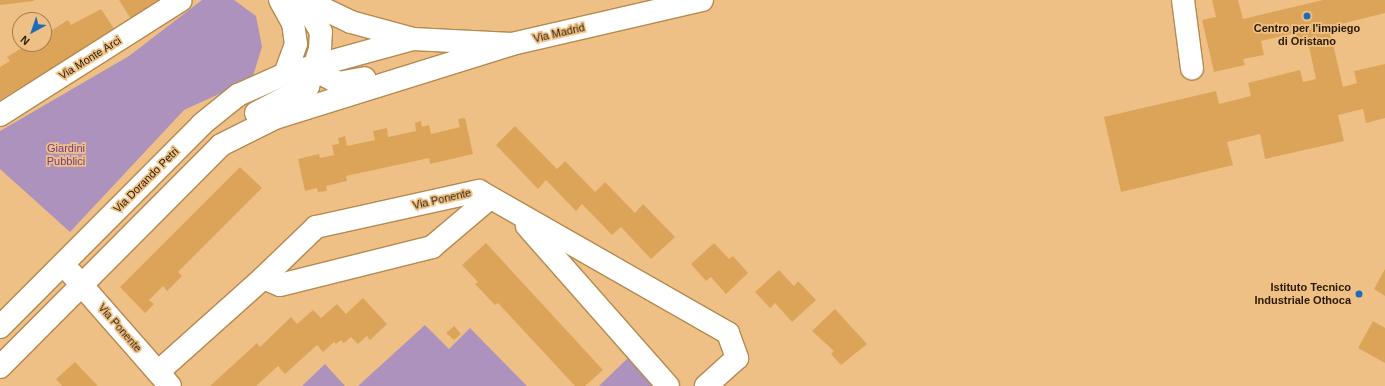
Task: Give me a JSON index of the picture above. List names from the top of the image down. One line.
{"streets":{"street":["Via Madrid","Via Monte Arci","Via Dorando Petri","Via Ponente"]},"crossings":[["Via Madrid","Via Dorando Petri"]],"parks":["Giardini Pubblici"],"places":["Centro per l'impiego di Oristano","Istituto Tecnico Industriale Othoca"],"north":"bottom left"}
